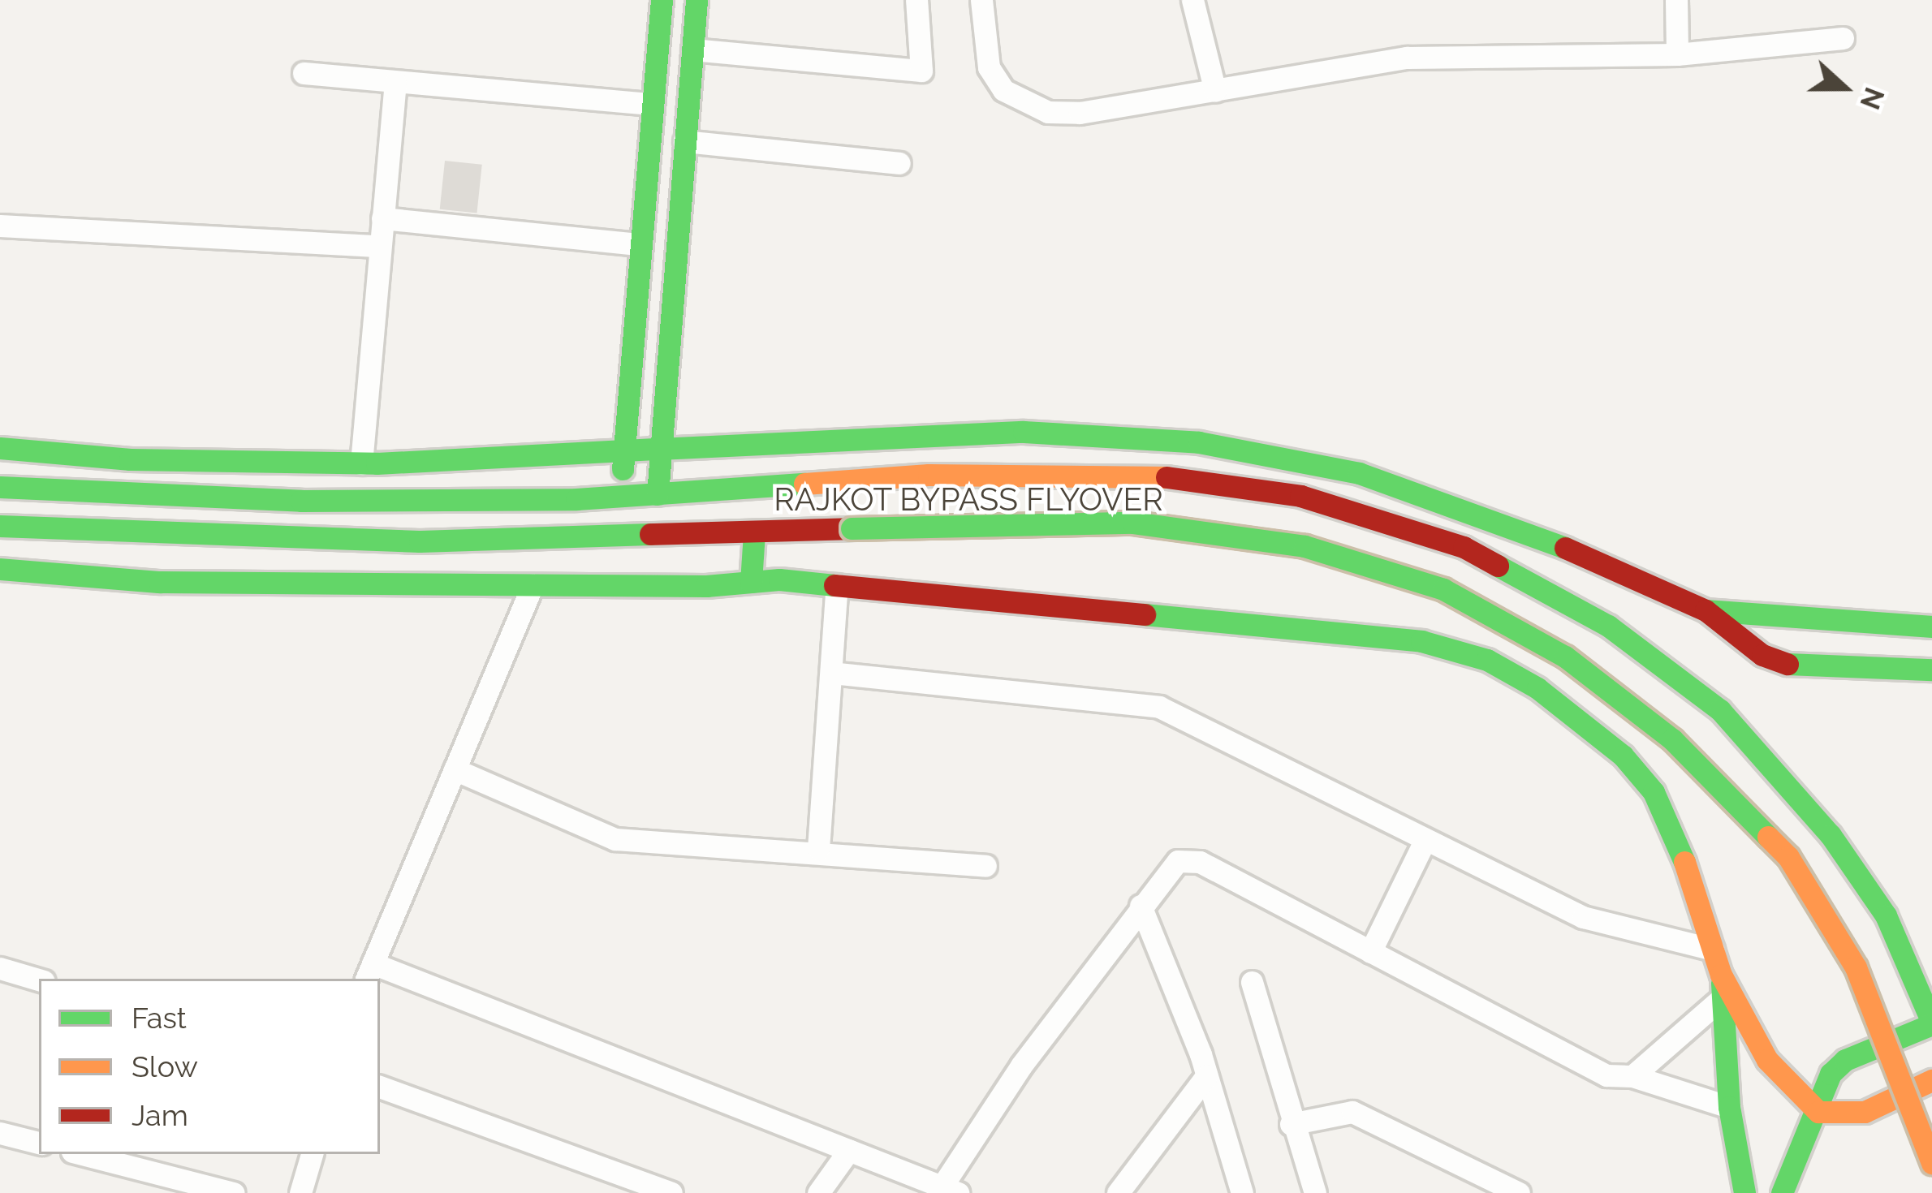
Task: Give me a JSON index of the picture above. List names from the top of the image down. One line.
{"streets":{"main road":["RAJKOT BYPASS FLYOVER"]},"legend":["Fast","Slow","Jam"],"north":"right"}
